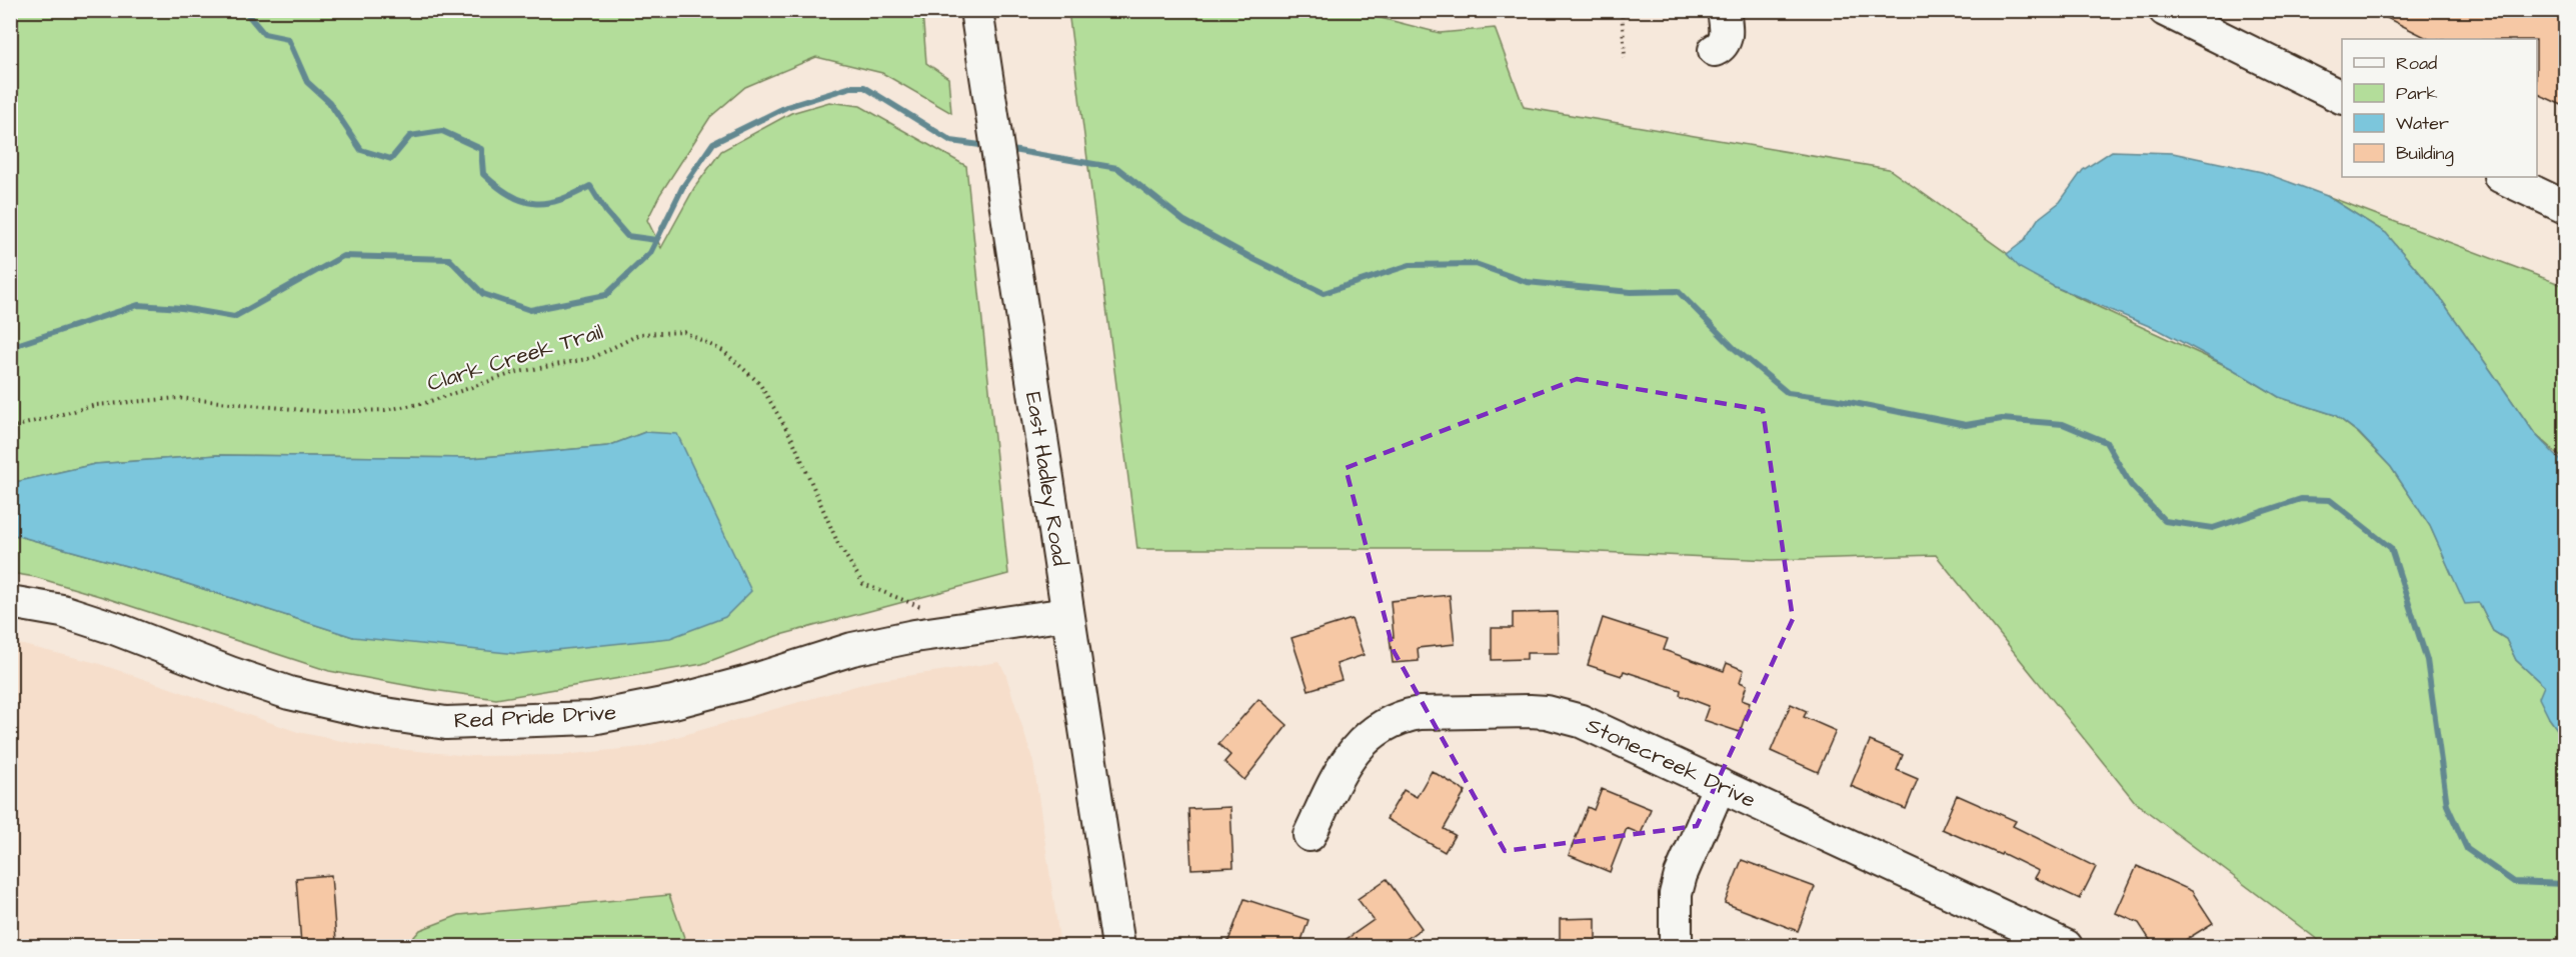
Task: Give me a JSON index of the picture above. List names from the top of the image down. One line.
{"streets":{"street":["East Hadley Road","Red Pride Drive","Stonecreek Drive"],"path":["Clark Creek Trail"]},"crossings":[["East Hadley Road","Red Pride Drive"]],"legend":["Road","Park","Water","Building"]}
